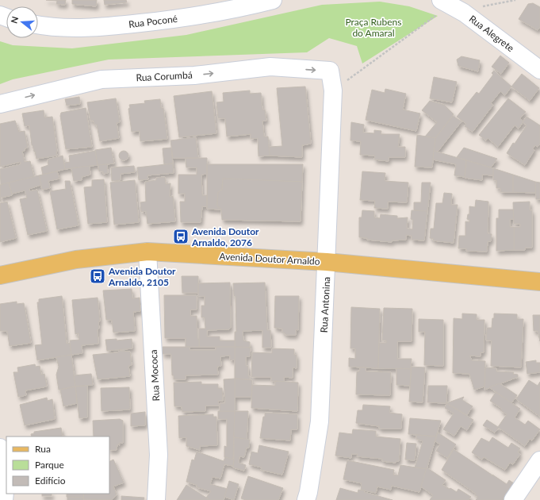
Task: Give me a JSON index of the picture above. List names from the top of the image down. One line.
{"streets":{"main road":["Avenida Doutor Arnaldo"],"street":["Rua Poconé","Rua Alegrete","Rua Corumbá","Rua Antonina","Rua Mococa"]},"crossings":[["Rua Corumbá","Rua Antonina"],["Avenida Doutor Arnaldo","Rua Antonina"],["Avenida Doutor Arnaldo","Rua Mococa"]],"one_way":["Rua Corumbá"],"parks":["Praça Rubens do Amaral"],"places":{"bus stop":["Avenida Doutor Arnaldo, 2076","Avenida Doutor Arnaldo, 2105"]},"legend":["Rua","Parque","Edifício"],"north":"left"}
